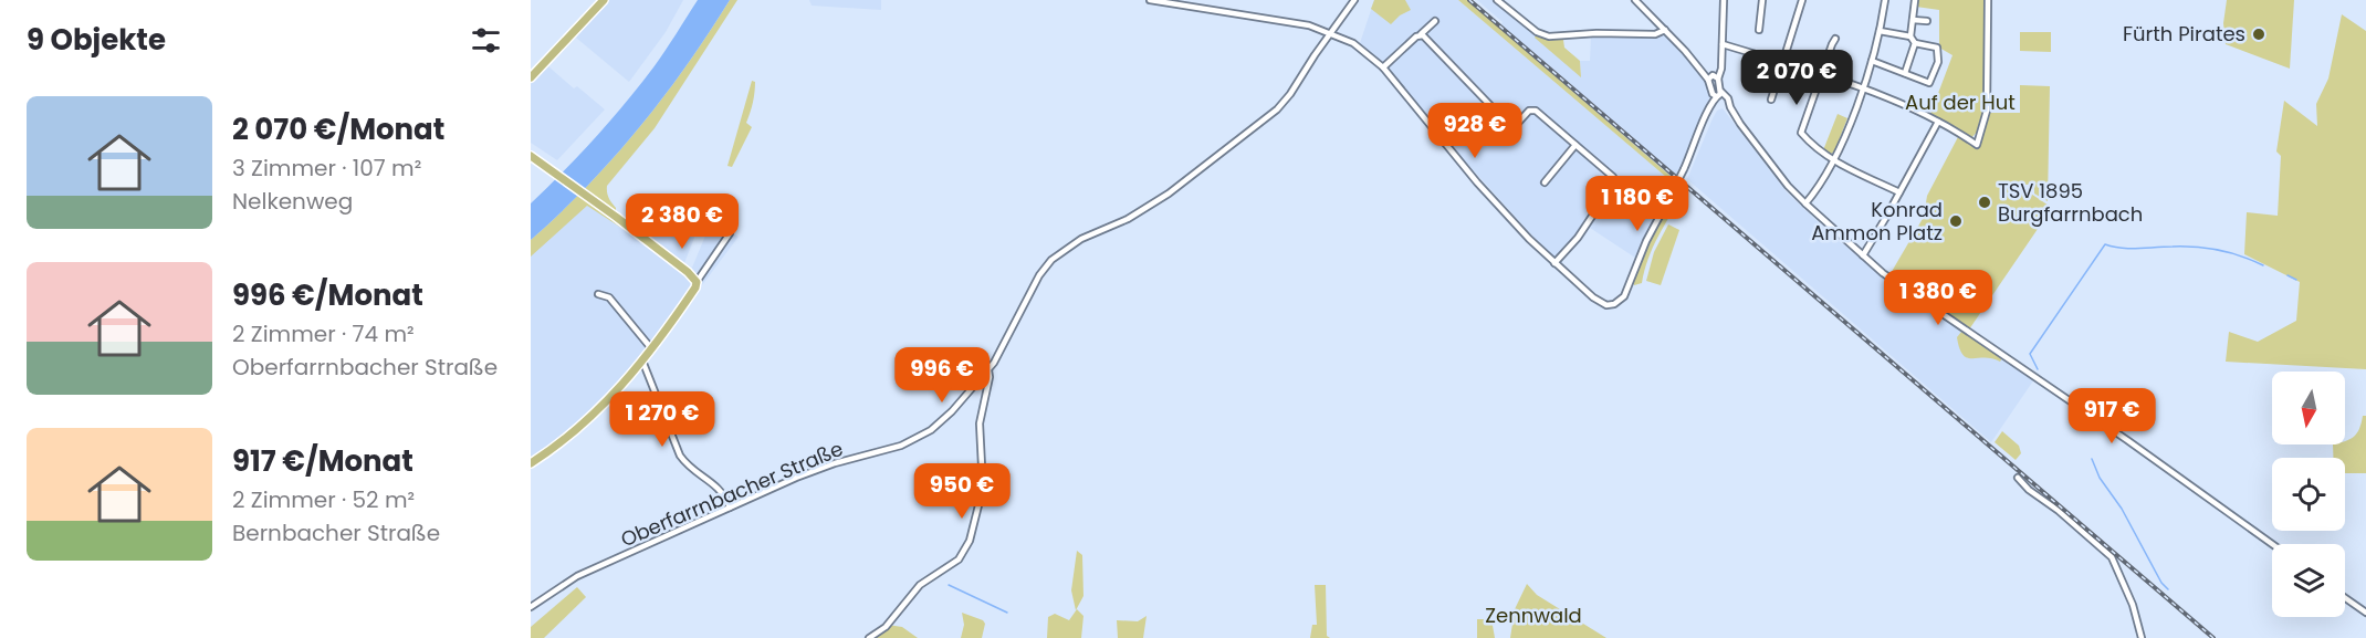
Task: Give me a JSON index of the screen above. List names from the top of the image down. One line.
{"streets":{"street":["Oberfarrnbacher Straße"]},"parks":["Auf der Hut","Zennwald"],"places":["Fürth Pirates","TSV 1895 Burgfarrnbach","Konrad Ammon Platz"],"north":"bottom","page":{"heading":"9 Objekte","price":["2 070 €","928 €","1 180 €","2 380 €","1 380 €","996 €","917 €","1 270 €","950 €"],"list":[{"name":"2 070 €/Monat","note":"3 Zimmer · 107 m² · Nelkenweg"},{"name":"996 €/Monat","note":"2 Zimmer · 74 m² · Oberfarrnbacher Straße"},{"name":"917 €/Monat","note":"2 Zimmer · 52 m² · Bernbacher Straße"}]}}
